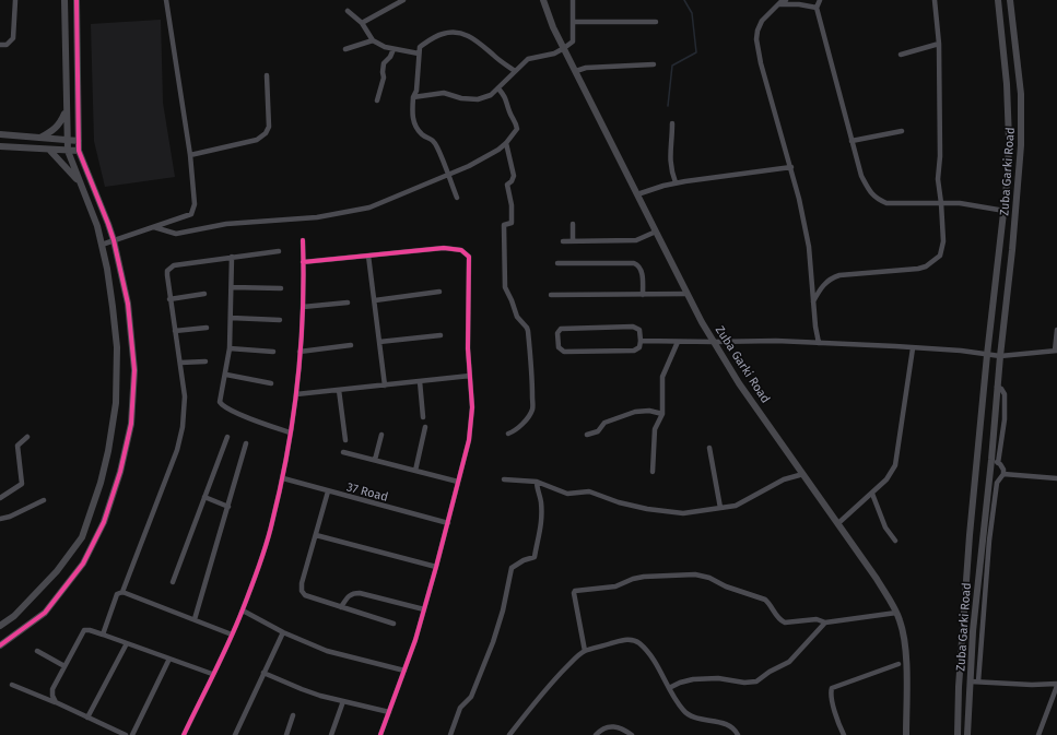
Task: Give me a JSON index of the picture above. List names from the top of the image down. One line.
{"streets":{"main road":["Zuba Garki Road"],"street":["37 Road"]}}
